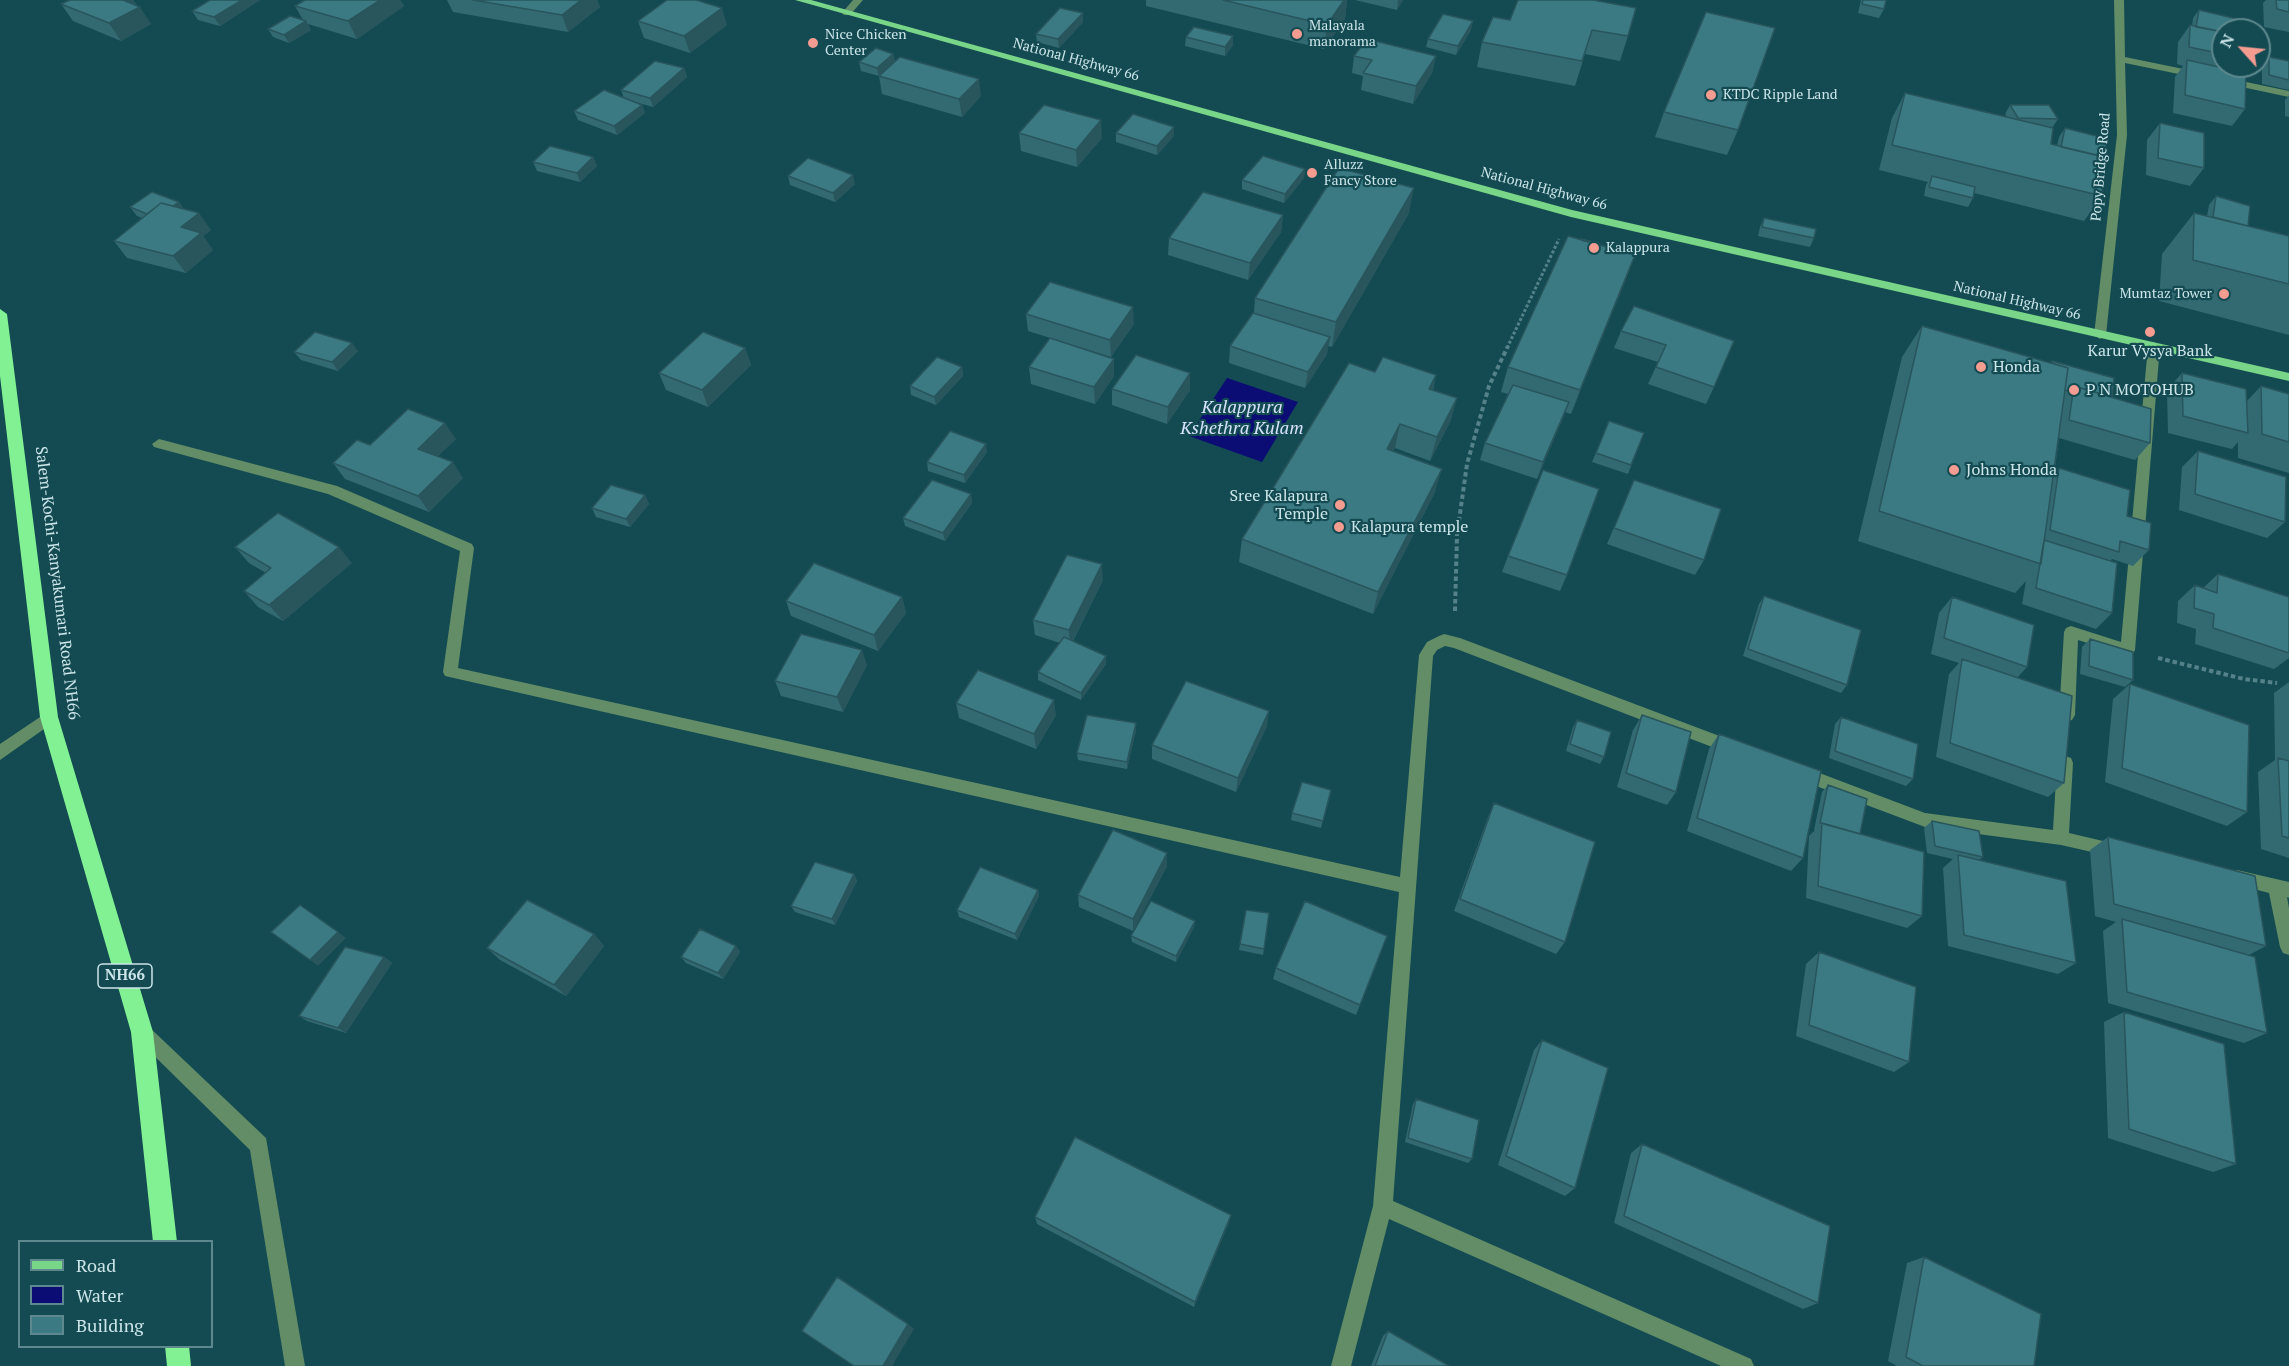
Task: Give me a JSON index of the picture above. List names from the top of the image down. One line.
{"streets":{"highway":["Salem-Kochi-Kanyakumari Road NH66","NH66"],"main road":["National Highway 66"],"street":["Popy Bridge Road"]},"crossings":[["National Highway 66","Popy Bridge Road"]],"water":["Kalappura Kshethra Kulam"],"places":["Malayala manorama","Nice Chicken Center","KTDC Ripple Land","Alluzz Fancy Store","Kalappura","Mumtaz Tower","Karur Vysya Bank","Honda","P N MOTOHUB","Johns Honda","Sree Kalapura Temple","Kalapura temple"],"legend":["Road","Water","Building"],"north":"top left"}
